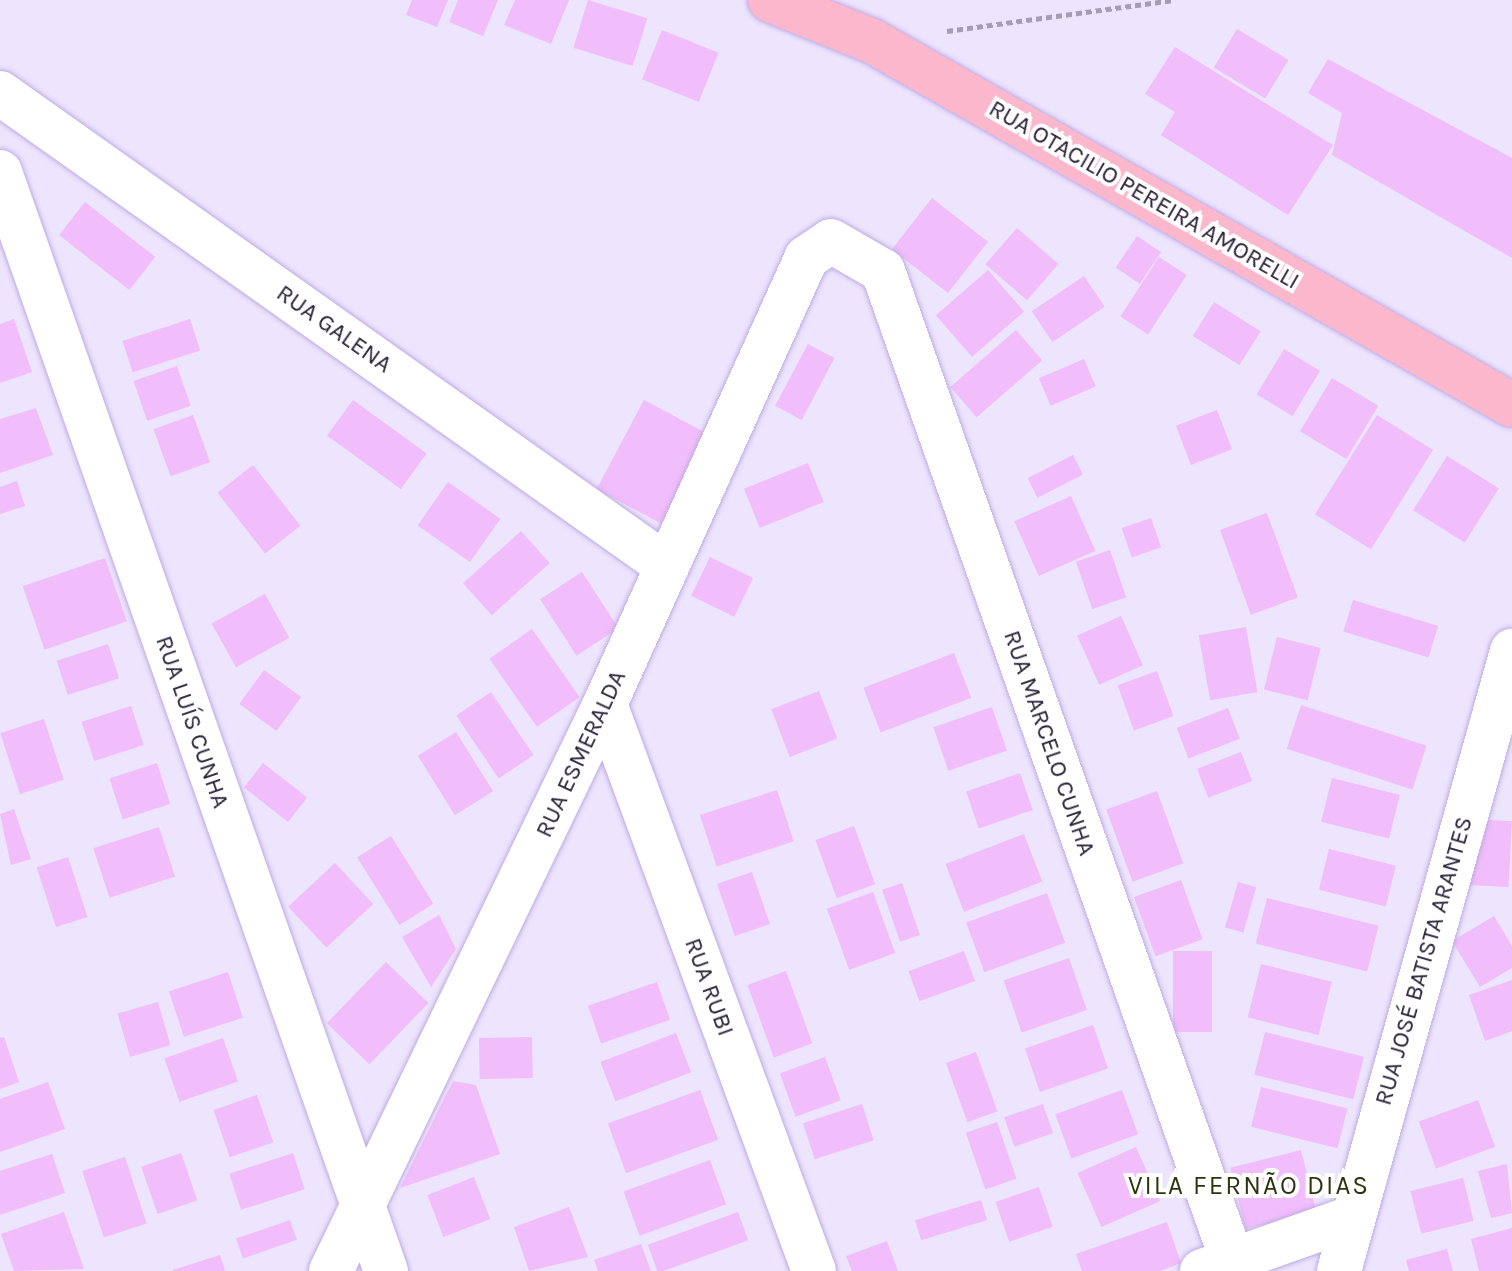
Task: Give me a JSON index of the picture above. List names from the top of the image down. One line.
{"streets":{"main road":["RUA OTACILIO PEREIRA AMORELLI"],"street":["RUA GALENA","RUA LUÍS CUNHA","RUA MARCELO CUNHA","RUA ESMERALDA","RUA JOSÉ BATISTA ARANTES","RUA RUBI"]},"crossings":[["RUA GALENA","RUA ESMERALDA"],["RUA LUÍS CUNHA","RUA ESMERALDA"],["RUA MARCELO CUNHA","RUA ESMERALDA"],["RUA ESMERALDA","RUA RUBI"]],"districts":["VILA FERNÃO DIAS"]}
